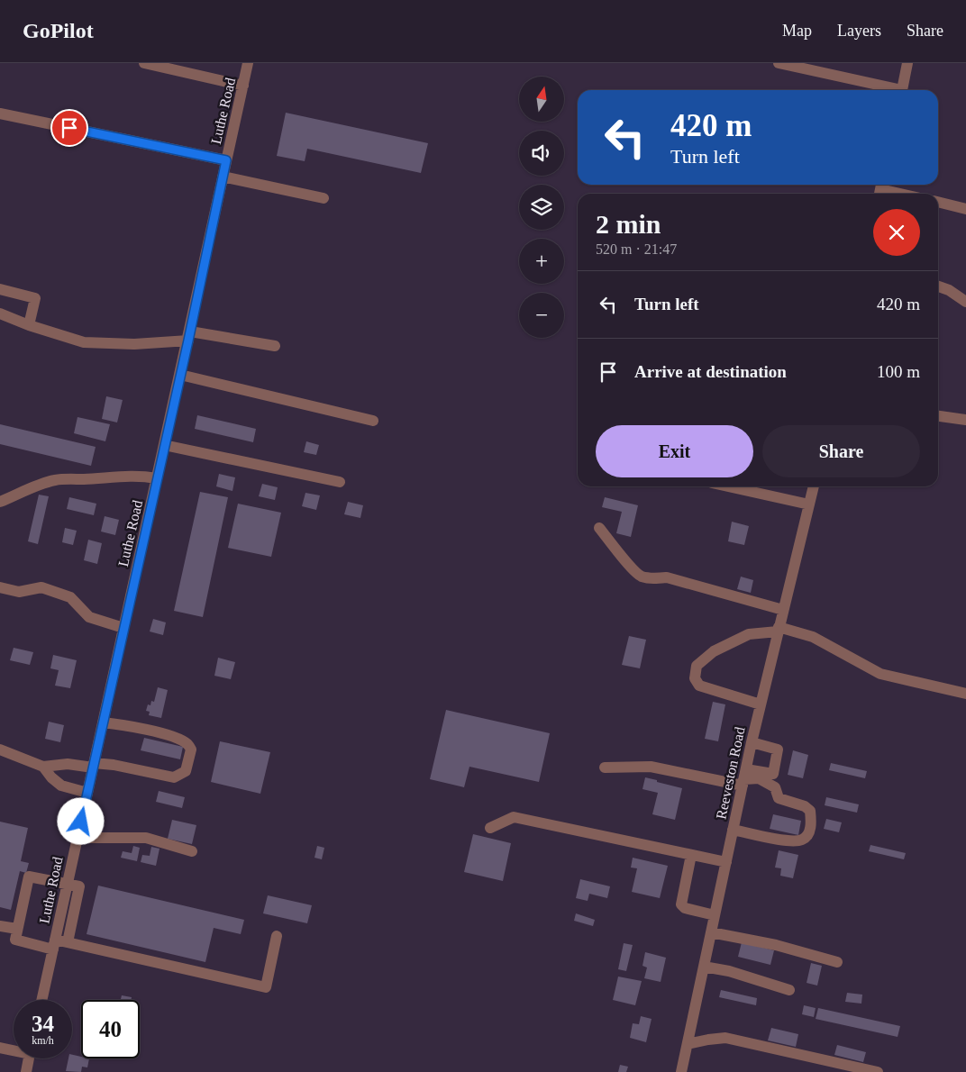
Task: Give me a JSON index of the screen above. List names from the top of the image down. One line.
{"streets":{"street":["Luthe Road","Reeveston Road"]},"north":"top","page":{"header":"GoPilot","nav":["Map","Layers","Share"],"map_buttons":["+","−"],"turn":["420 m","Turn left"],"heading":["2 min","520 m · 21:47"],"list":[{"name":"Turn left","value":"420 m"},{"name":"Arrive at destination","value":"100 m"}],"buttons":["Exit","Share"],"speed":"34 km/h","limit":"40"}}
